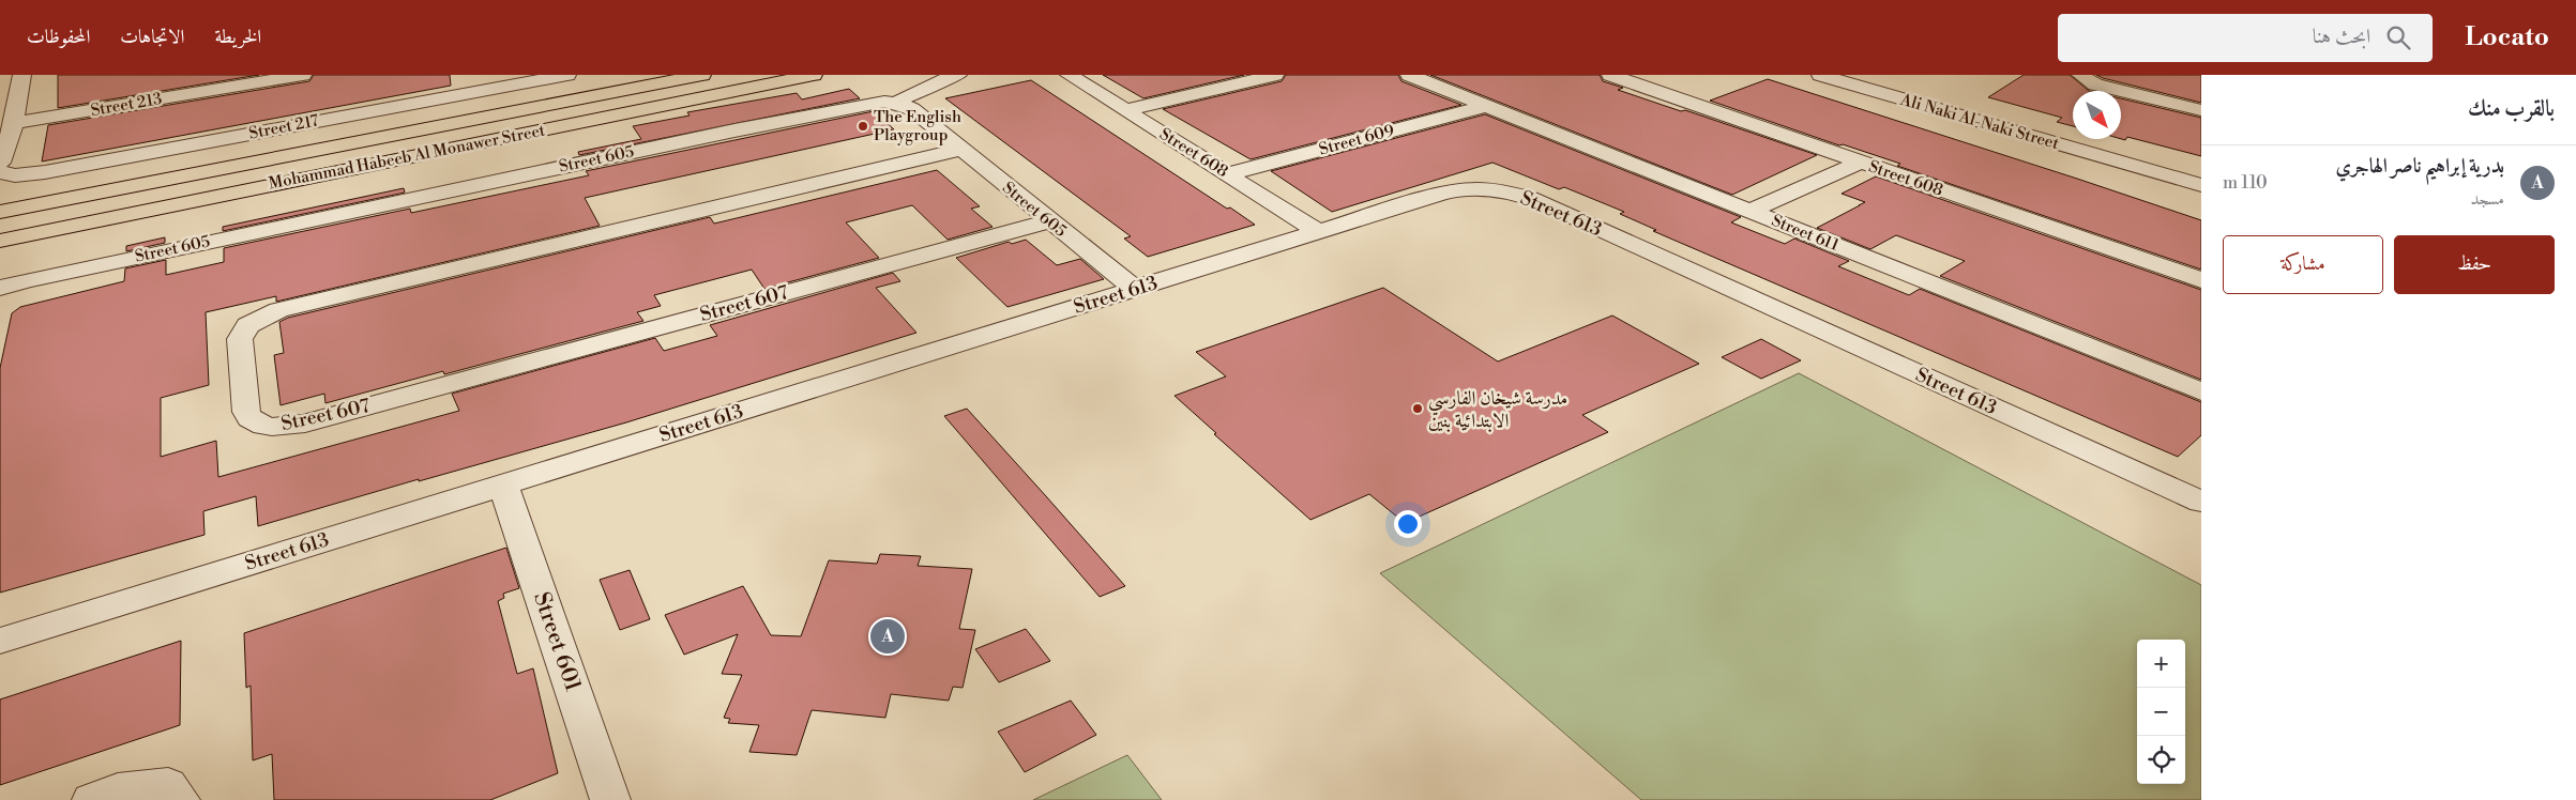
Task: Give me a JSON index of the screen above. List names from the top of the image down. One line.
{"streets":{"main road":["Mohammad Habeeb Al Monawer Street"],"street":["Street 213","Ali Naki Al-Naki Street","Street 217","Street 609","Street 608","Street 605","Street 613","Street 611","Street 607","Street 601"]},"crossings":[["Street 609","Street 608"],["Street 609","Street 611"],["Street 608","Street 613"],["Street 605","Street 613"],["Street 605","Street 607"],["Street 613","Street 601"]],"places":["The English Playgroup","مدرسة شيخان الفارسي الابتدائية بنين"],"north":"bottom right","page":{"header":"Locato","search":"ابحث هنا","nav":["الخريطة","الاتجاهات","المحفوظات"],"heading":"بالقرب منك","list":[{"mark":"A","name":"بدرية إبراهيم ناصر الهاجري","note":"مسجد","value":"110 m"}],"buttons":["حفظ","مشاركة"],"pins":"A","map_buttons":["+","−"]}}
